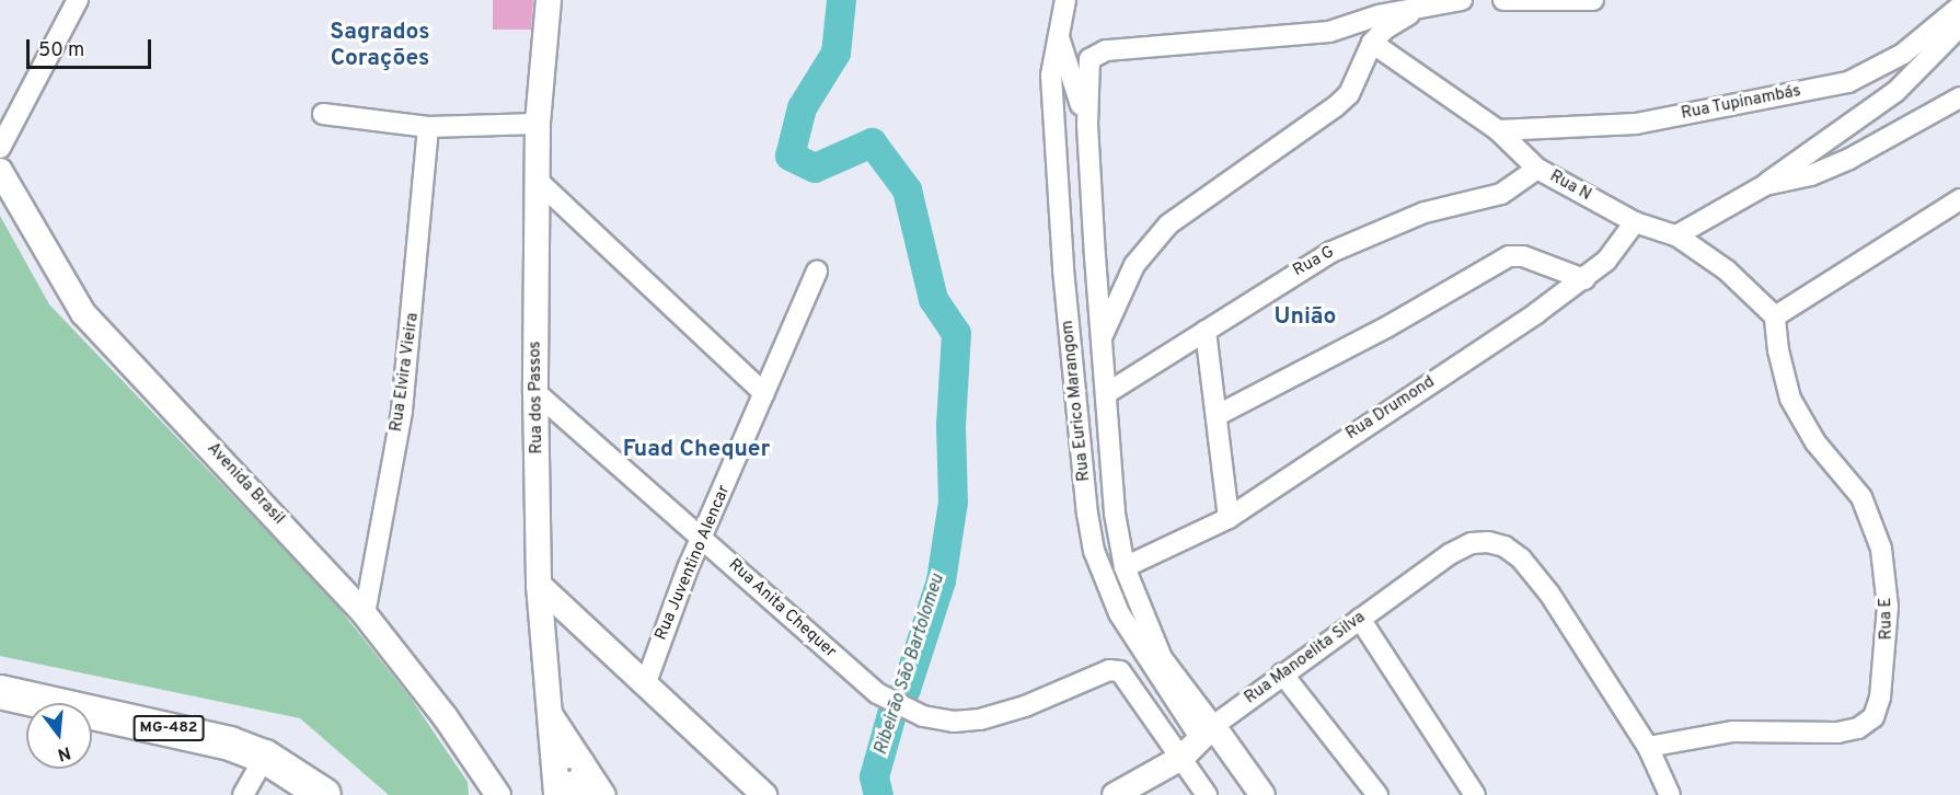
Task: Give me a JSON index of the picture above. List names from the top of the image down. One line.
{"streets":{"highway":["MG-482"],"street":["Rua Tupinambás","Rua N","Rua G","Rua Elvira Vieira","Rua dos Passos","Rua Eurico Marangom","Rua Drumond","Avenida Brasil","Rua Juventino Alencar","Rua Anita Chequer","Rua E","Rua Manoelita Silva"]},"crossings":[["Rua Tupinambás","Rua N"],["Rua N","Rua G"],["Rua N","Rua Drumond"],["Rua N","Rua E"],["Rua G","Rua Eurico Marangom"],["Rua Elvira Vieira","Avenida Brasil"],["Rua dos Passos","Rua Anita Chequer"],["Rua Eurico Marangom","Rua Drumond"],["Rua Eurico Marangom","Rua Manoelita Silva"],["Rua Juventino Alencar","Rua Anita Chequer"],["Rua Anita Chequer","Rua Manoelita Silva"],["Rua E","Rua Manoelita Silva"]],"districts":["Sagrados Corações","União","Fuad Chequer"],"water":["Ribeirão São Bartolomeu"],"scale_bar":"50 m","north":"bottom"}
